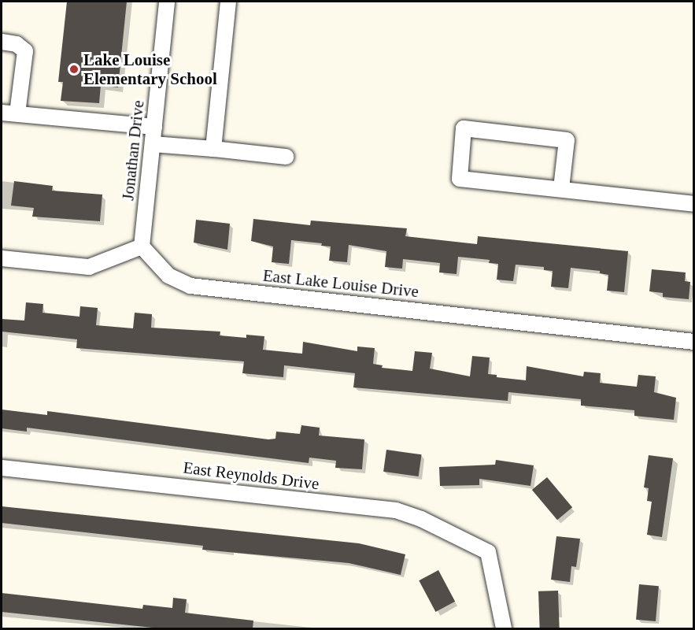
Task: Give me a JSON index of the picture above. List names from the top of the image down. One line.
{"streets":{"street":["Jonathan Drive","East Lake Louise Drive","East Reynolds Drive"]},"crossings":[["Jonathan Drive","East Lake Louise Drive"]],"places":["Lake Louise Elementary School"]}
